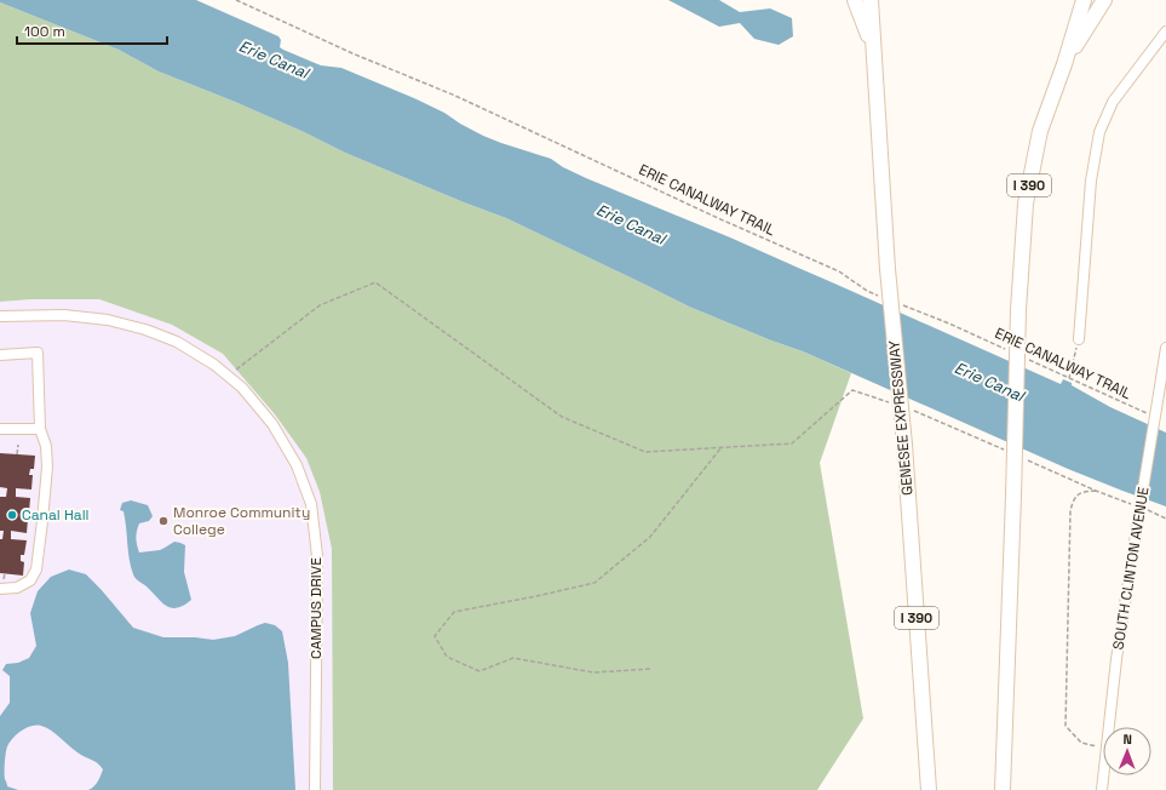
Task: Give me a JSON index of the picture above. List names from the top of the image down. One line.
{"streets":{"highway":["I 390","GENESEE EXPRESSWAY"],"street":["SOUTH CLINTON AVENUE","CAMPUS DRIVE"],"path":["ERIE CANALWAY TRAIL"]},"crossings":[["I 390","GENESEE EXPRESSWAY"]],"water":["Erie Canal"],"places":["Canal Hall","Monroe Community College"],"scale_bar":"100 m","north":"top"}
